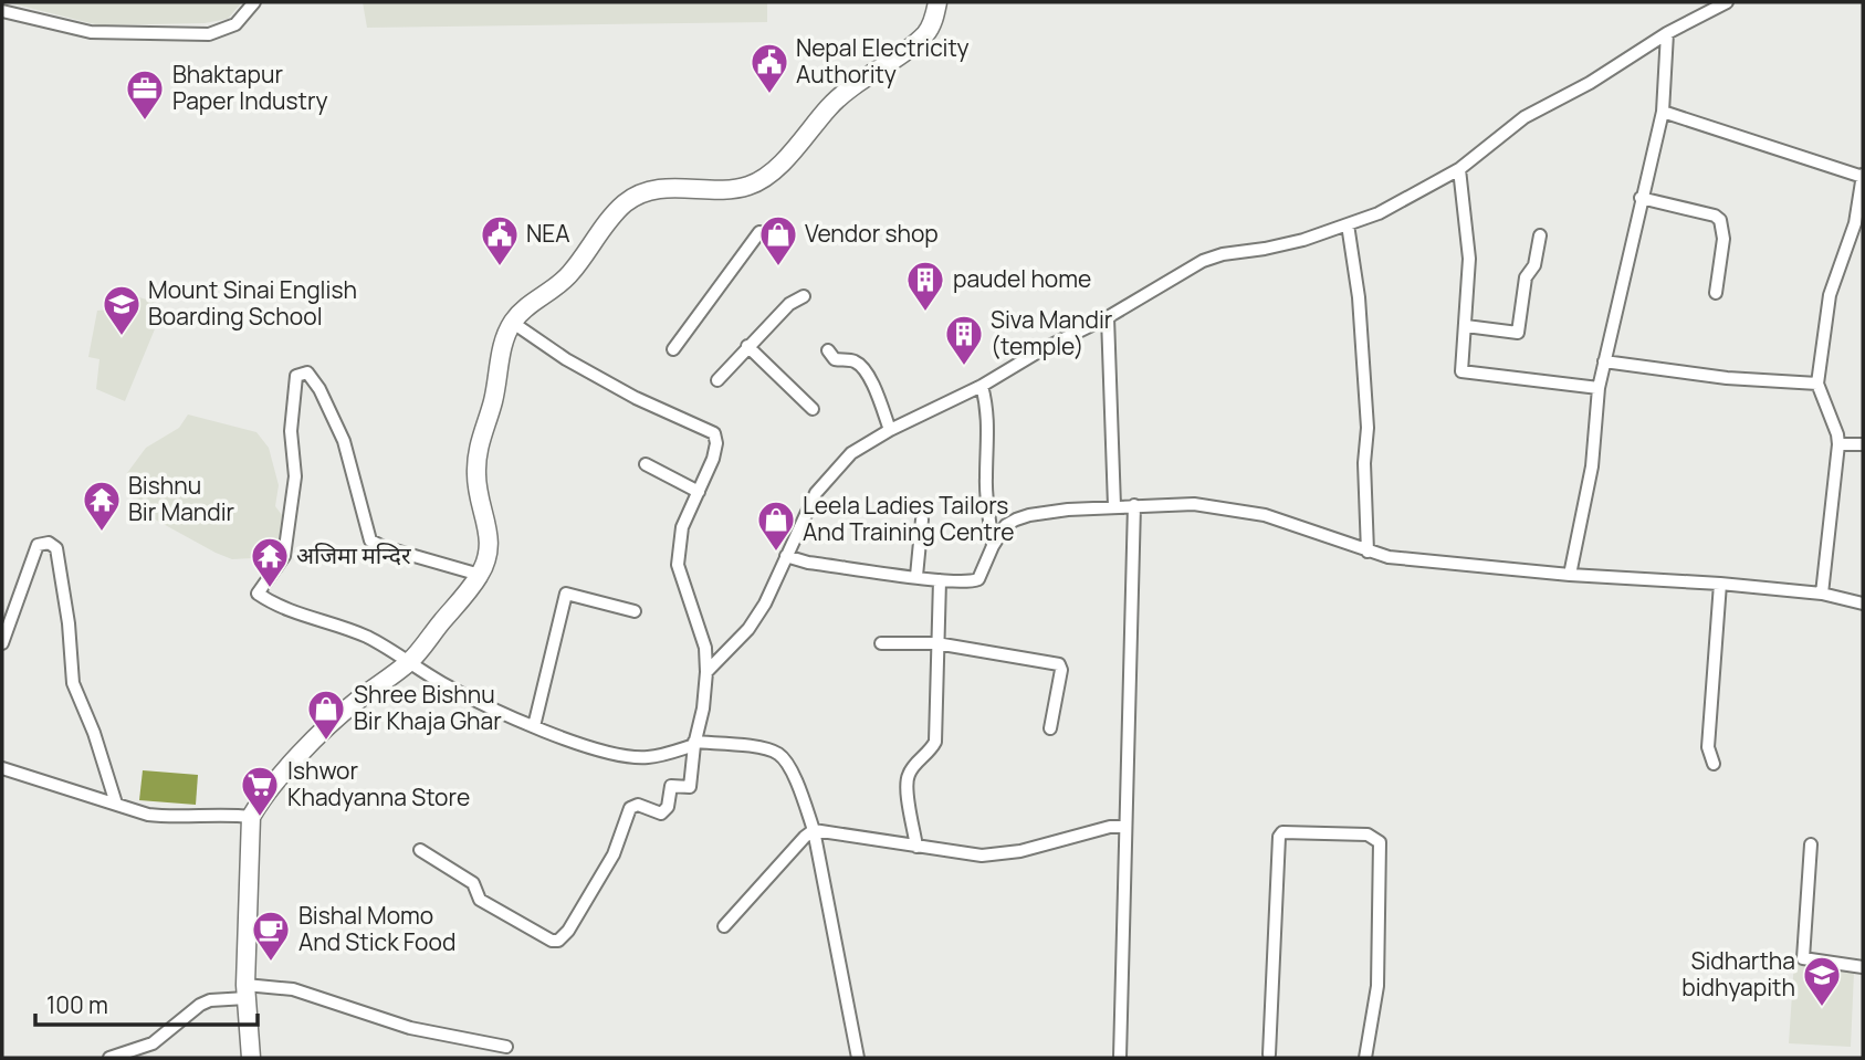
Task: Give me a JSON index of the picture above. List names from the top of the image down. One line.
{"places":{"public building":["Nepal Electricity Authority","NEA"],"office":["Bhaktapur Paper Industry"],"shop":["Vendor shop","Leela Ladies Tailors And Training Centre","Shree Bishnu Bir Khaja Ghar"],"building":["paudel home","Siva Mandir (temple)"],"school or university":["Mount Sinai English Boarding School","Sidhartha bidhyapith"],"temple":["Bishnu Bir Mandir","अजिमा मन्दिर"],"supermarket":["Ishwor Khadyanna Store"],"cafe":["Bishal Momo And Stick Food"]},"scale_bar":"100 m"}
